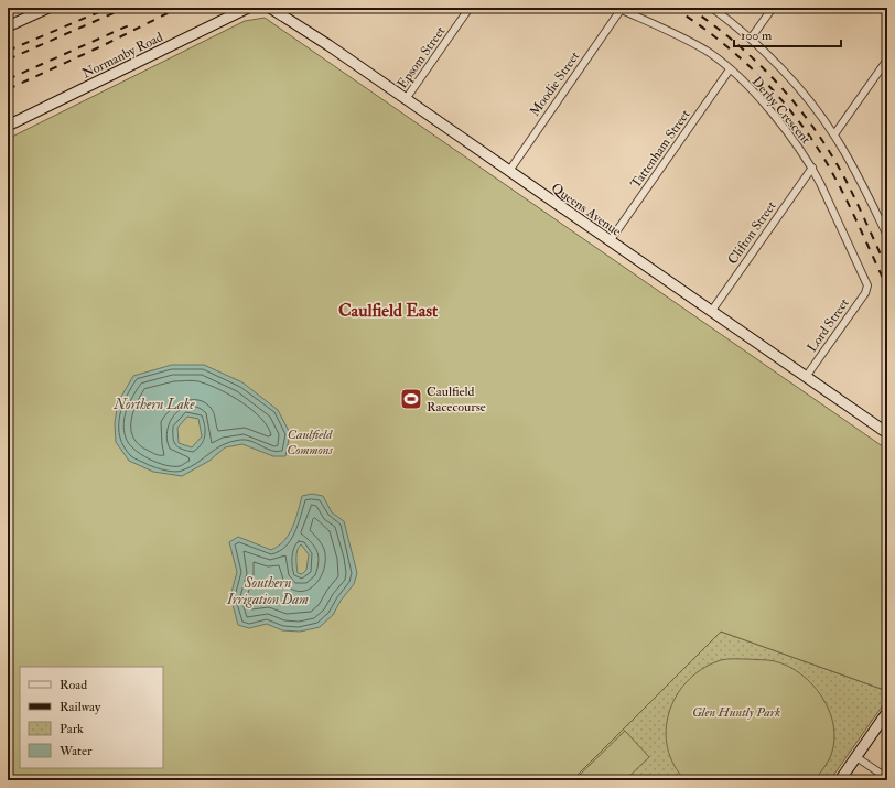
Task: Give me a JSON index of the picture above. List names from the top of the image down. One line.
{"streets":{"street":["Normanby Road","Epsom Street","Moodie Street","Derby Crescent","Tattenham Street","Queens Avenue","Clifton Street","Lord Street"]},"crossings":[["Epsom Street","Queens Avenue"],["Moodie Street","Derby Crescent"],["Moodie Street","Queens Avenue"],["Derby Crescent","Tattenham Street"],["Derby Crescent","Clifton Street"],["Derby Crescent","Lord Street"],["Tattenham Street","Queens Avenue"],["Queens Avenue","Clifton Street"],["Queens Avenue","Lord Street"]],"districts":["Caulfield East"],"water":["Northern Lake","Southern Irrigation Dam"],"parks":["Caulfield Commons","Glen Huntly Park"],"places":{"sports":["Caulfield Racecourse"]},"legend":["Road","Railway","Park","Water"],"scale_bar":"100 m"}
